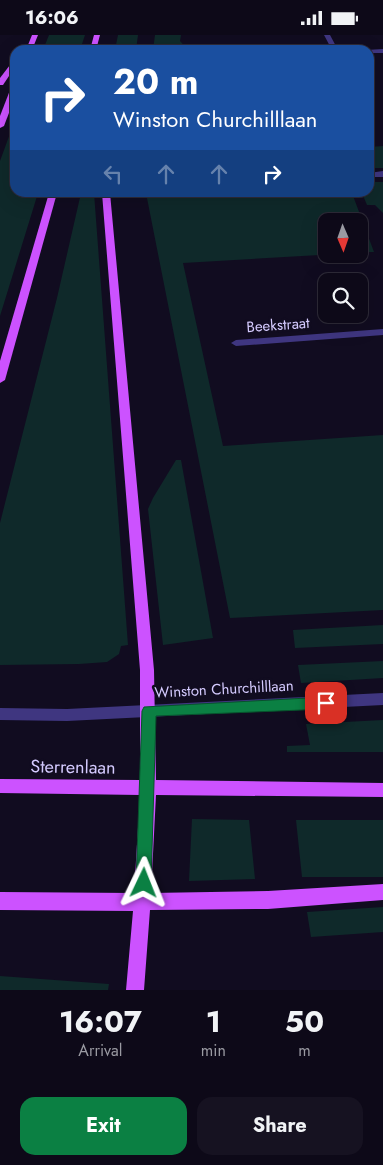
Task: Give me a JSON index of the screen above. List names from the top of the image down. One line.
{"streets":{"main road":["Sterrenlaan"],"street":["Beekstraat","Winston Churchilllaan"]},"north":"bottom","page":{"status":"16:06","turn":["20 m","Winston Churchilllaan"],"eta":["16:07","Arrival","1","min","50","m"],"buttons":["Exit","Share"]}}
